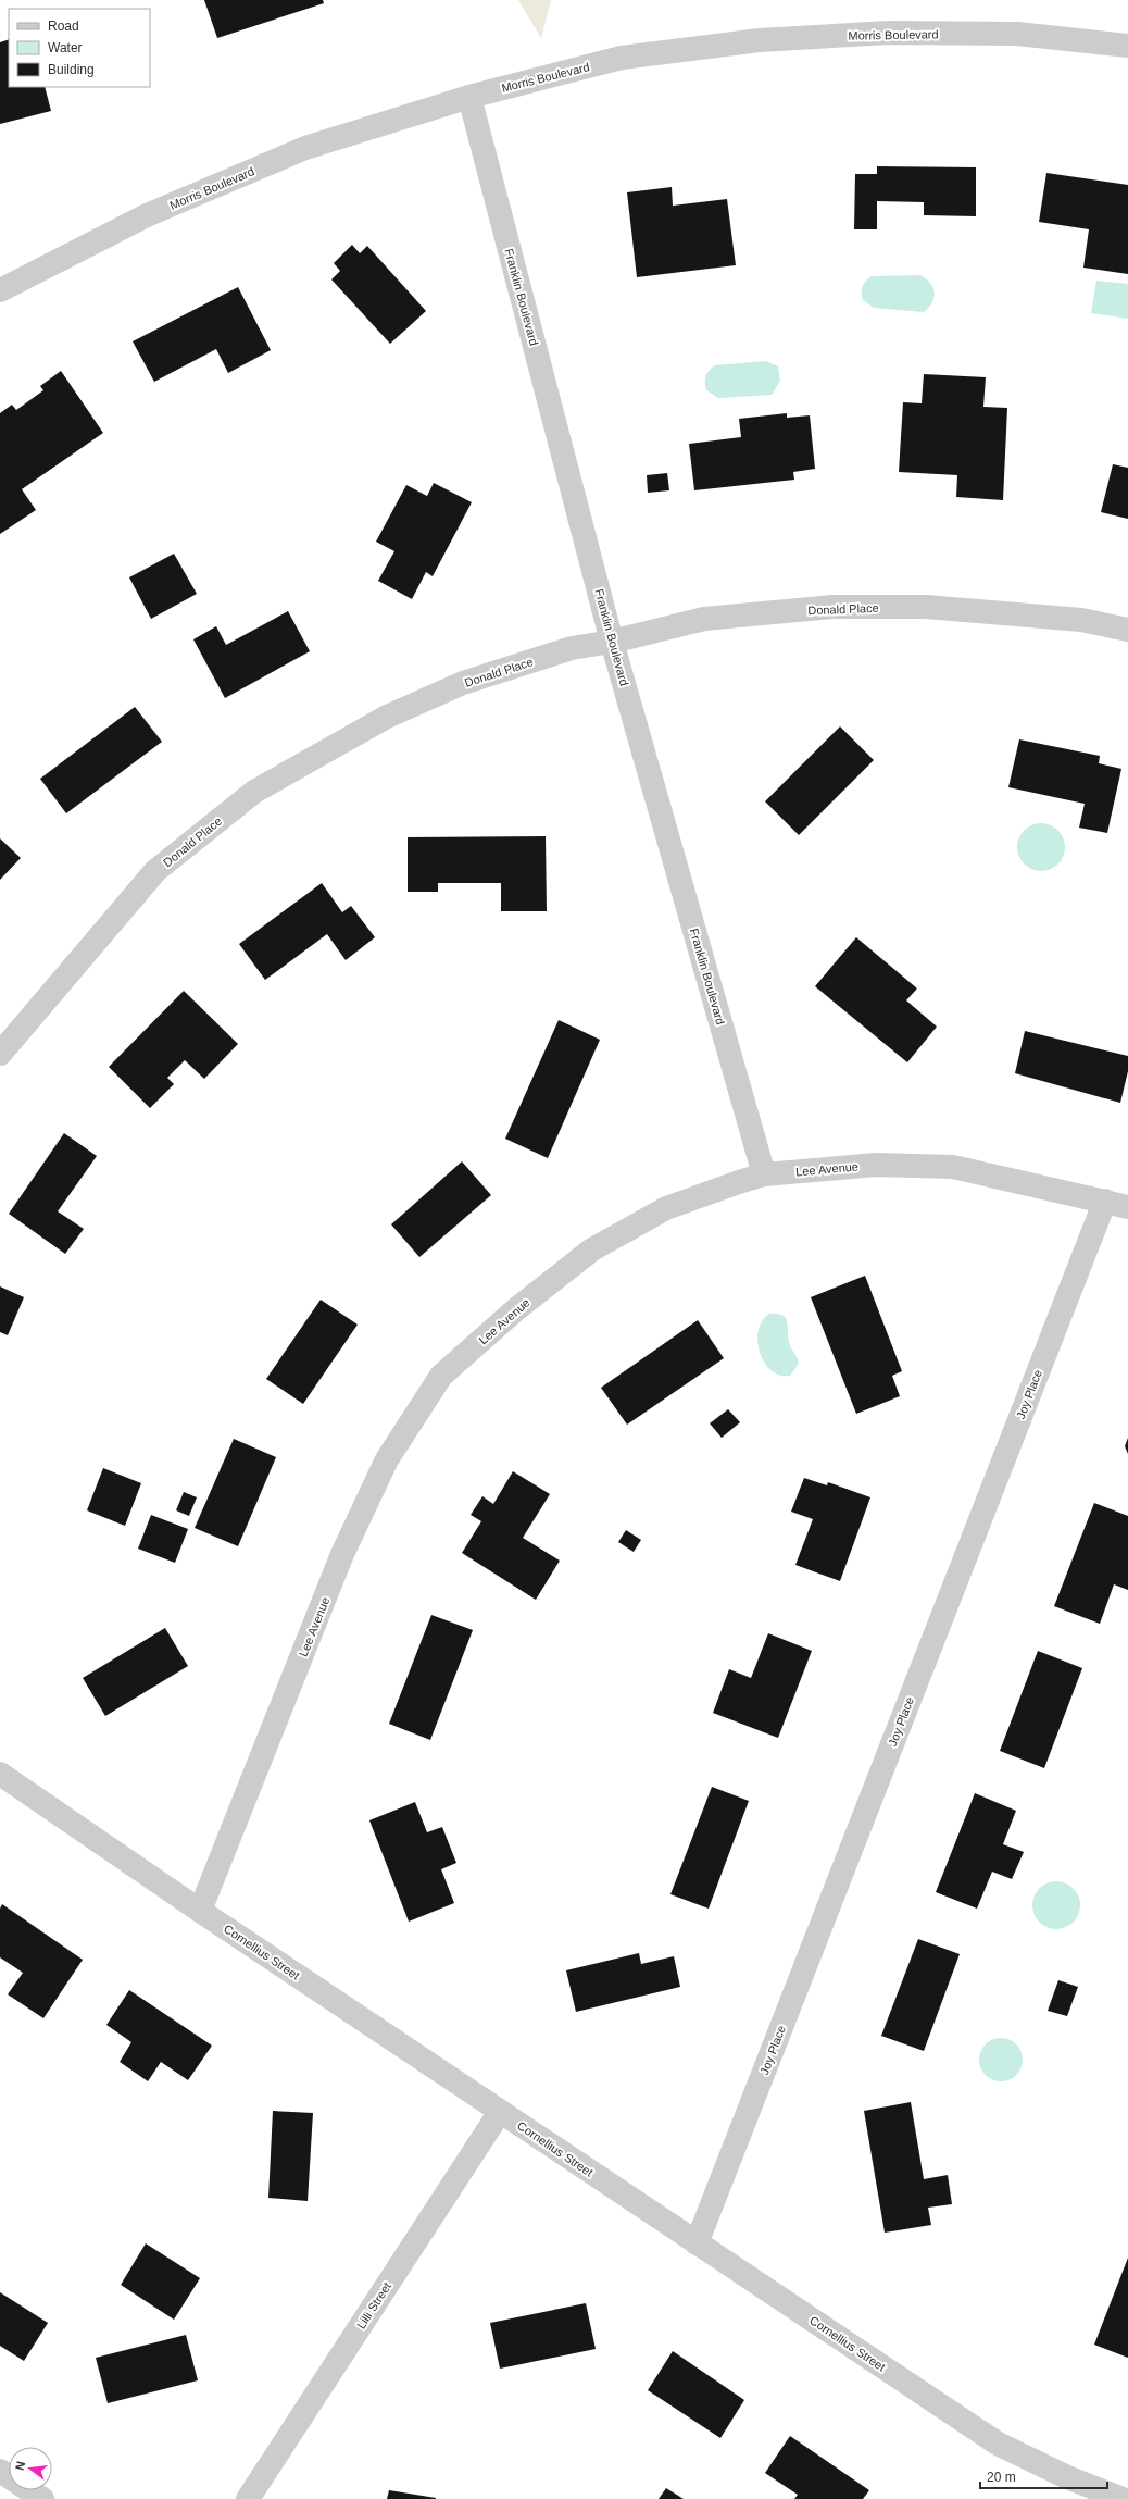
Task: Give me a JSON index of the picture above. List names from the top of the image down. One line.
{"streets":{"street":["Morris Boulevard","Franklin Boulevard","Donald Place","Lee Avenue","Joy Place","Cornellius Street","Lilli Street"]},"crossings":[["Morris Boulevard","Franklin Boulevard"],["Franklin Boulevard","Donald Place"],["Franklin Boulevard","Lee Avenue"],["Lee Avenue","Joy Place"],["Lee Avenue","Cornellius Street"],["Joy Place","Cornellius Street"],["Cornellius Street","Lilli Street"]],"legend":["Road","Water","Building"],"scale_bar":"20 m","north":"left"}
